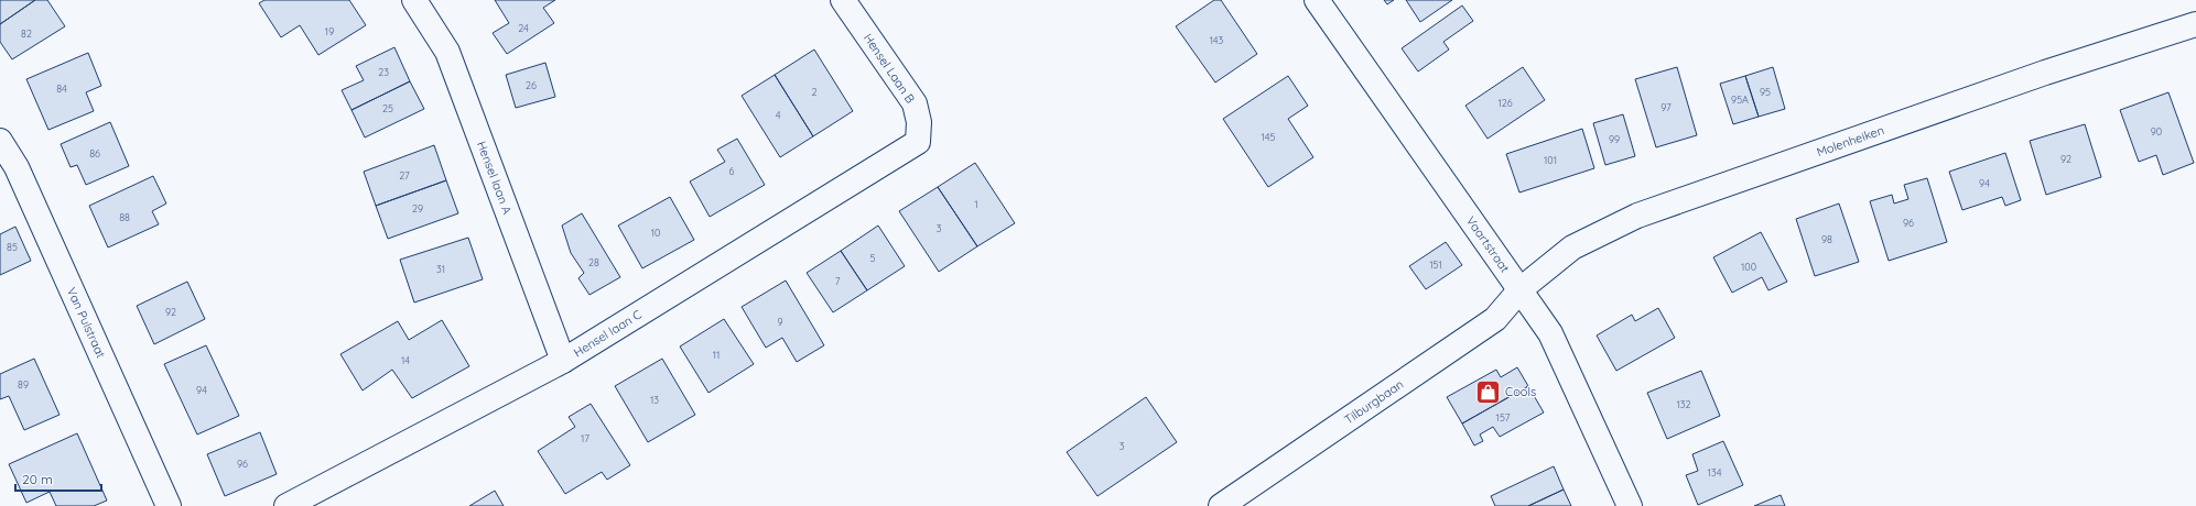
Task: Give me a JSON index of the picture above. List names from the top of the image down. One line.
{"streets":{"street":["Hensel Laan B","Molenheiken","Hensel laan A","Vaartstraat","Van Pulstraat","Hensel laan C","Tilburgbaan"]},"crossings":[["Hensel Laan B","Hensel laan C"],["Molenheiken","Vaartstraat"],["Molenheiken","Tilburgbaan"],["Hensel laan A","Hensel laan C"],["Vaartstraat","Tilburgbaan"]],"places":{"shop":["Cools"]},"house_numbers":["24","19","82","143","23","26","84","2","95","95A","126","97","25","4","90","145","99","86","92","101","6","27","94","1","29","88","96","3","10","98","85","5","28","151","100","31","7","92","9","11","14","89","94","13","132","157","17","3","96","134"],"scale_bar":"20 m"}
